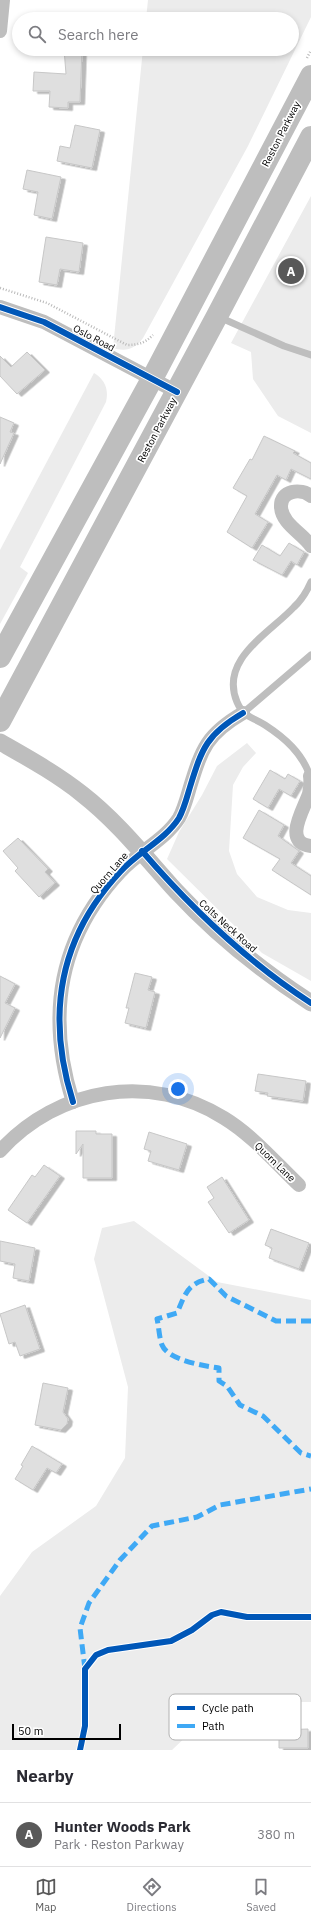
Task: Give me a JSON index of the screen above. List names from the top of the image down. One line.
{"streets":{"main road":["Reston Parkway"],"street":["Oslo Road","Quorn Lane","Colts Neck Road"]},"crossings":[["Reston Parkway","Oslo Road"],["Quorn Lane","Colts Neck Road"]],"legend":["Cycle path","Path"],"scale_bar":"50 m","page":{"search":"Search here","pins":"A","scale":"50 m","heading":"Nearby","list":[{"mark":"A","name":"Hunter Woods Park","note":"Park · Reston Parkway","value":"380 m"}],"nav":["Map","Directions","Saved"]}}
